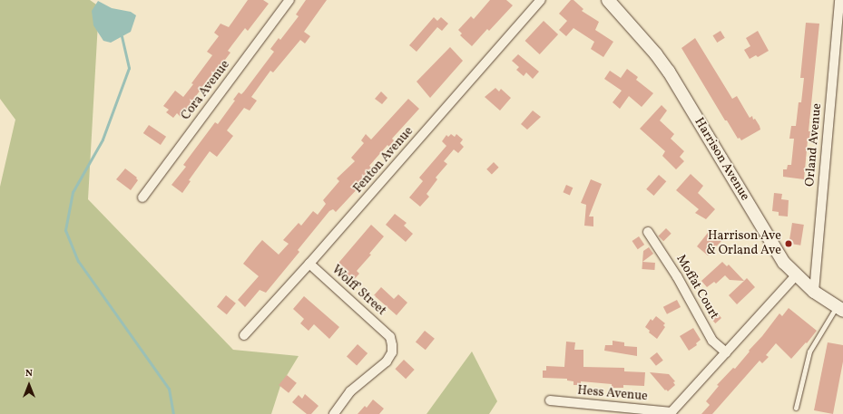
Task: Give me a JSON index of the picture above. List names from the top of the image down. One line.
{"streets":{"main road":["Harrison Avenue"],"street":["Cora Avenue","Orland Avenue","Fenton Avenue","Moffat Court","Wolff Street","Hess Avenue"]},"crossings":[["Orland Avenue","Harrison Avenue"],["Fenton Avenue","Wolff Street"]],"places":["Harrison Ave & Orland Ave"],"north":"top"}
